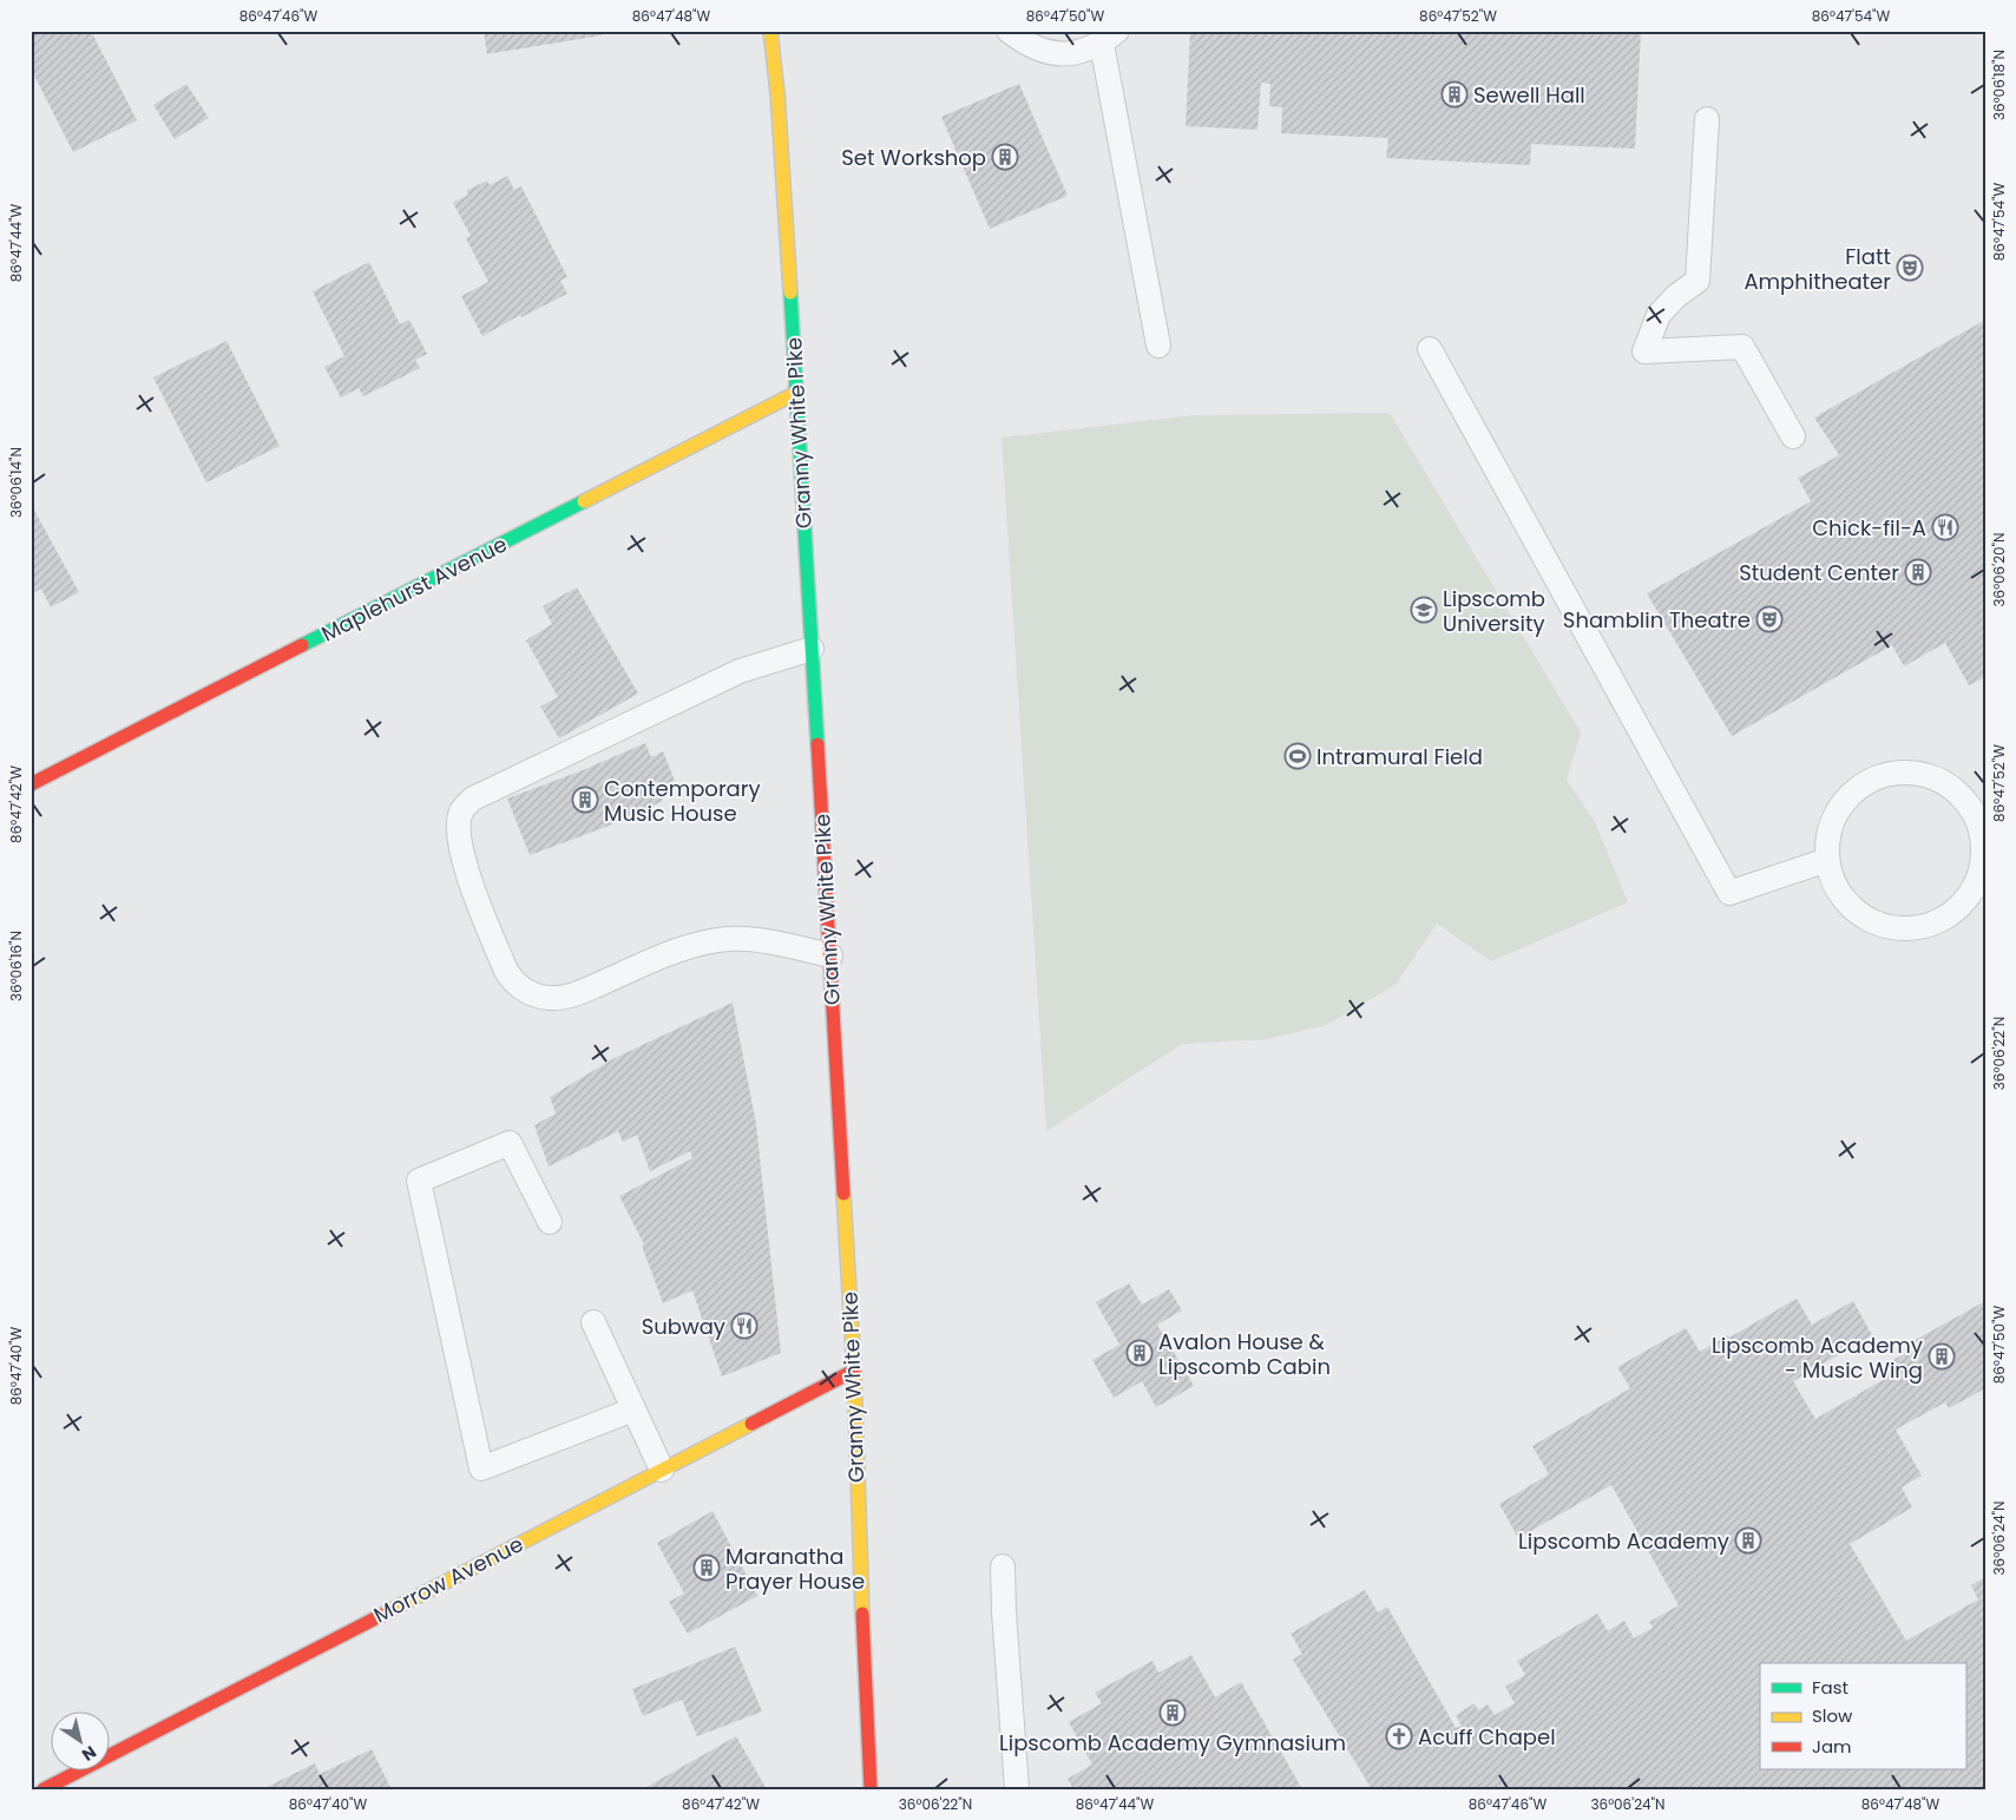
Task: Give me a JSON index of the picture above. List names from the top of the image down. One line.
{"streets":{"main road":["Granny White Pike","Maplehurst Avenue","Morrow Avenue"]},"crossings":[["Granny White Pike","Maplehurst Avenue"],["Granny White Pike","Morrow Avenue"]],"places":{"building":["Sewell Hall","Set Workshop","Student Center","Contemporary Music House","Avalon House & Lipscomb Cabin","Lipscomb Academy - Music Wing","Lipscomb Academy","Maranatha Prayer House","Lipscomb Academy Gymnasium"],"theatre":["Flatt Amphitheater","Shamblin Theatre"],"restaurant":["Chick-fil-A","Subway"],"school or university":["Lipscomb University"],"sports":["Intramural Field"],"church":["Acuff Chapel"]},"legend":["Fast","Slow","Jam"],"north":"bottom right","coordinates":["86°47'46\"W","86°47'48\"W","86°47'50\"W","86°47'52\"W","86°47'54\"W","36°06'18\"N","86°47'44\"W","36°06'14\"N","36°06'20\"N","86°47'42\"W","36°06'16\"N","36°06'22\"N","86°47'40\"W","36°06'24\"N"]}
